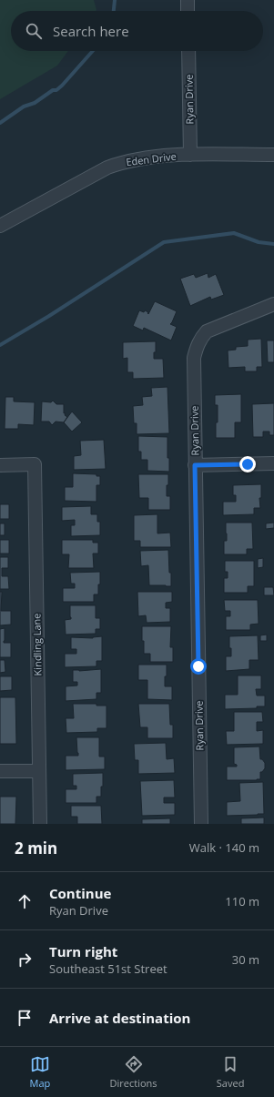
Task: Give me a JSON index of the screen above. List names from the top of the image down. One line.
{"streets":{"street":["Ryan Drive","Eden Drive","Kindling Lane"]},"crossings":[["Ryan Drive","Eden Drive"]],"page":{"search":"Search here","heading":["2 min","Walk · 140 m"],"list":[["Continue","Ryan Drive","110 m"],["Turn right","Southeast 51st Street","30 m"],"Arrive at destination"],"nav":["Map","Directions","Saved"]}}
